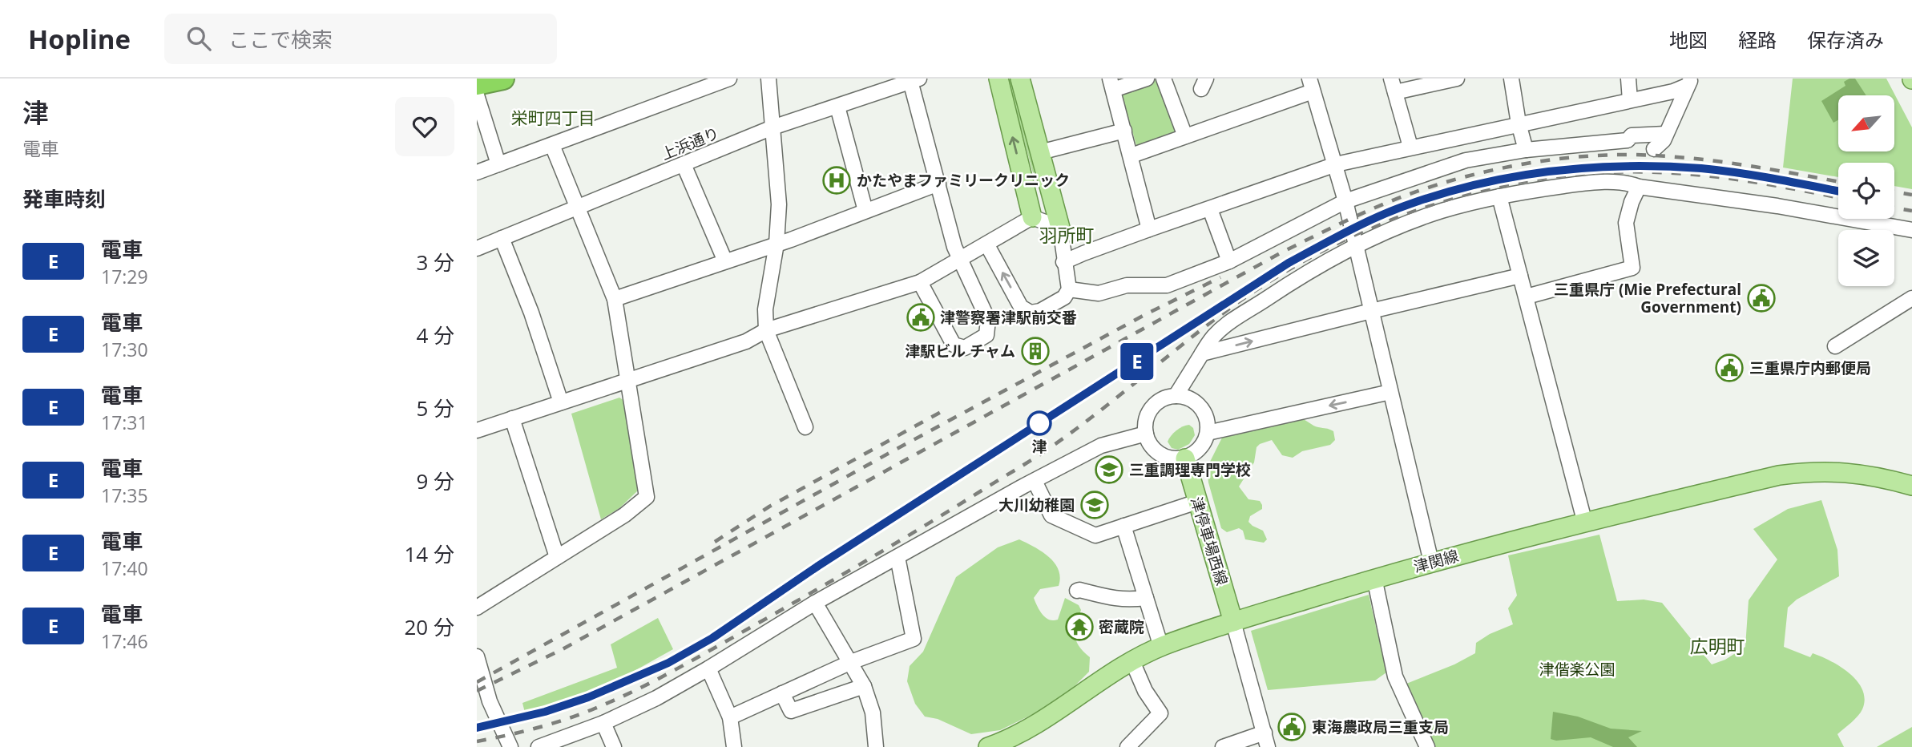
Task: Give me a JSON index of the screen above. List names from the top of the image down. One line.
{"streets":{"main road":["津停車場西線","津関線"],"street":["上浜通り"]},"crossings":[["津停車場西線","津関線"]],"districts":["栄町四丁目","羽所町","広明町"],"parks":["津偕楽公園"],"places":{"hospital":["かたやまファミリークリニック"],"public building":["三重県庁 (Mie Prefectural Government)","津警察署津駅前交番","三重県庁内郵便局","東海農政局三重支局"],"building":["津駅ビル チャム"],"other":["津"],"school or university":["三重調理専門学校","大川幼稚園"],"temple":["密蔵院"]},"north":"bottom left","page":{"header":"Hopline","search":"ここで検索","nav":["地図","経路","保存済み"],"heading":[["津","電車"],"発車時刻"],"on_map":"E","list":[{"mark":"E","name":"電車","note":"17:29","value":"3 分"},{"mark":"E","name":"電車","note":"17:30","value":"4 分"},{"mark":"E","name":"電車","note":"17:31","value":"5 分"},{"mark":"E","name":"電車","note":"17:35","value":"9 分"},{"mark":"E","name":"電車","note":"17:40","value":"14 分"},{"mark":"E","name":"電車","note":"17:46","value":"20 分"}]}}
